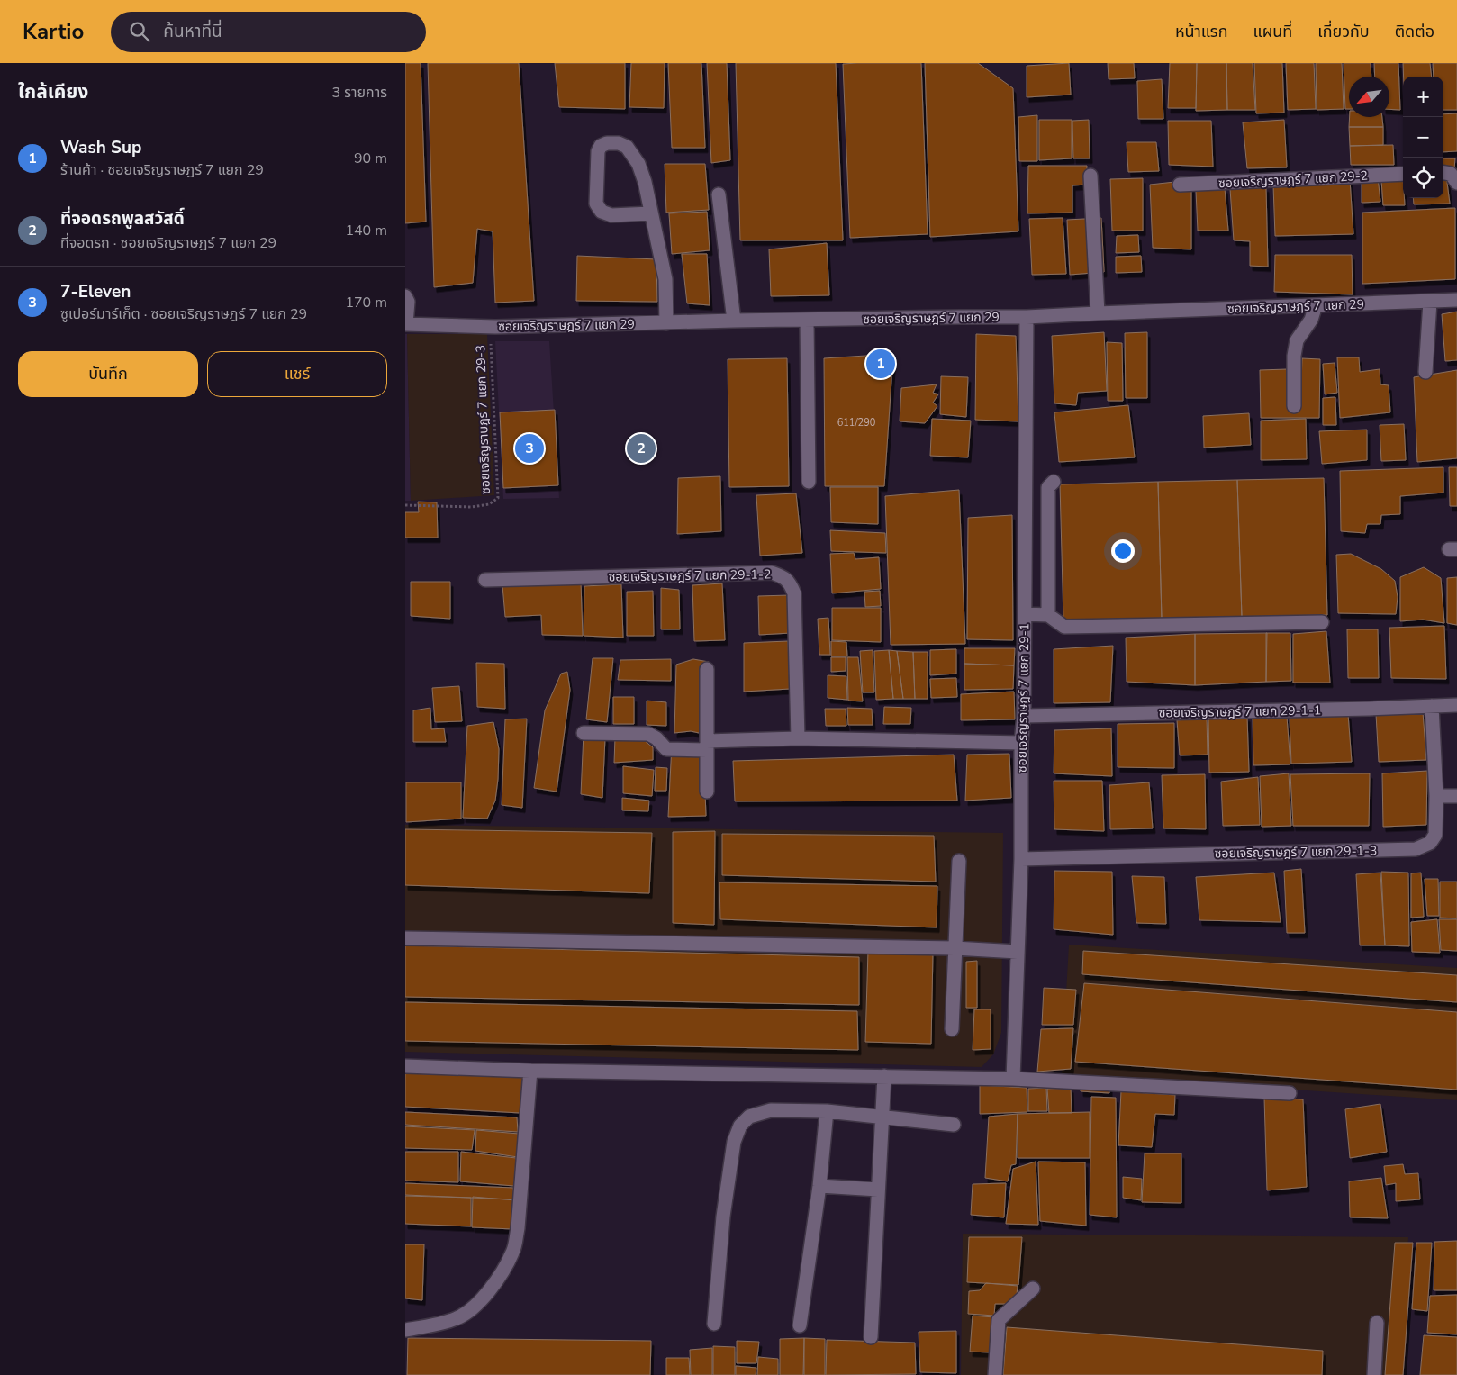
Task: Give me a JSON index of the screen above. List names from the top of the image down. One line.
{"streets":{"street":["ซอยเจริญราษฎร์ 7 แยก 29-2","ซอยเจริญราษฎร์ 7 แยก 29","ซอยเจริญราษฎร์ 7 แยก 29-1-2","ซอยเจริญราษฎร์ 7 แยก 29-1","ซอยเจริญราษฎร์ 7 แยก 29-1-1","ซอยเจริญราษฎร์ 7 แยก 29-1-3"],"path":["ซอยเจริญราษฎร์ 7 แยก 29-3"]},"crossings":[["ซอยเจริญราษฎร์ 7 แยก 29","ซอยเจริญราษฎร์ 7 แยก 29-3"],["ซอยเจริญราษฎร์ 7 แยก 29","ซอยเจริญราษฎร์ 7 แยก 29-1"],["ซอยเจริญราษฎร์ 7 แยก 29-1","ซอยเจริญราษฎร์ 7 แยก 29-1-1"],["ซอยเจริญราษฎร์ 7 แยก 29-1","ซอยเจริญราษฎร์ 7 แยก 29-1-3"],["ซอยเจริญราษฎร์ 7 แยก 29-1-1","ซอยเจริญราษฎร์ 7 แยก 29-1-3"]],"house_numbers":["611/290"],"north":"bottom left","page":{"header":"Kartio","search":"ค้นหาที่นี่","nav":["หน้าแรก","แผนที่","เกี่ยวกับ","ติดต่อ"],"heading":["ใกล้เคียง","3 รายการ"],"map_buttons":["+","−"],"list":[{"mark":"1","name":"Wash Sup","note":"ร้านค้า · ซอยเจริญราษฎร์ 7 แยก 29","value":"90 m"},{"mark":"2","name":"ที่จอดรถพูลสวัสดิ์","note":"ที่จอดรถ · ซอยเจริญราษฎร์ 7 แยก 29","value":"140 m"},{"mark":"3","name":"7-Eleven","note":"ซูเปอร์มาร์เก็ต · ซอยเจริญราษฎร์ 7 แยก 29","value":"170 m"}],"buttons":["บันทึก","แชร์"],"pins":["1","2","3"]}}
